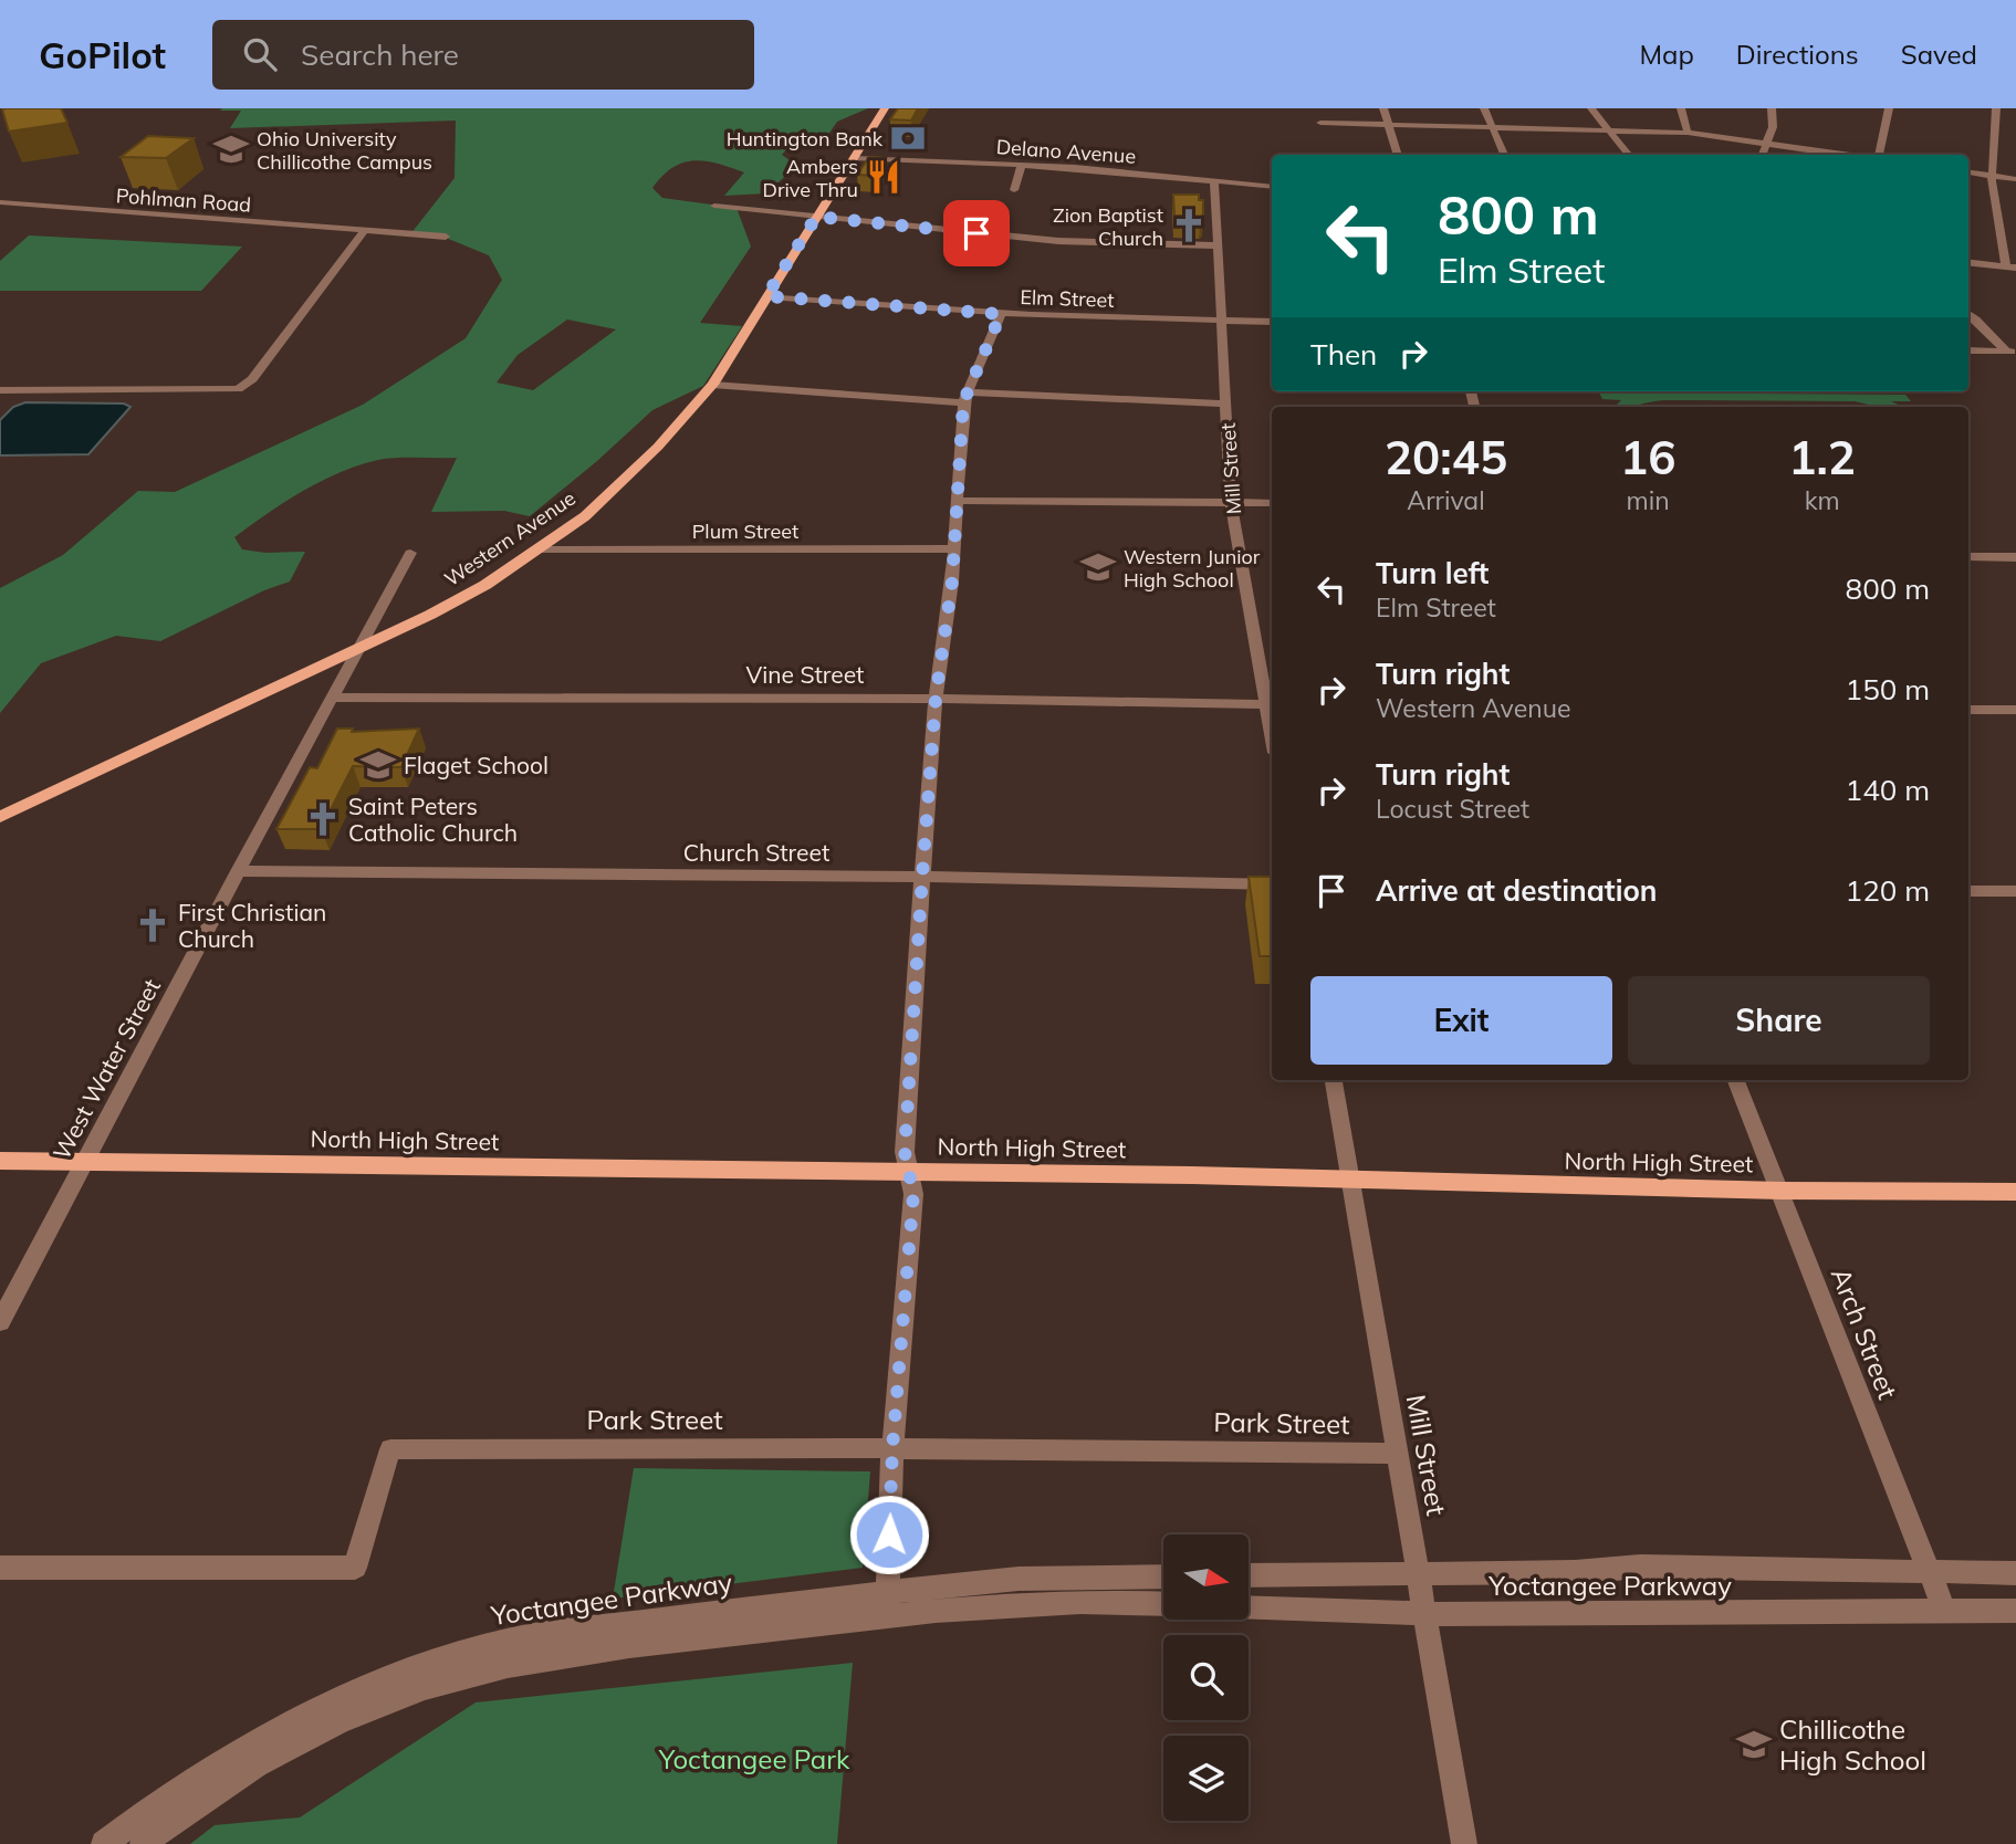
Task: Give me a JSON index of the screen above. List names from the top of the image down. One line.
{"streets":{"main road":["Western Avenue","North High Street"],"street":["Delano Avenue","Pohlman Road","Elm Street","Mill Street","Plum Street","Vine Street","Church Street","West Water Street","Arch Street","Park Street","Yoctangee Parkway"]},"crossings":[["Delano Avenue","Mill Street"],["Delano Avenue","Western Avenue"],["Elm Street","Mill Street"],["Elm Street","Western Avenue"],["Mill Street","Vine Street"],["Mill Street","North High Street"],["Mill Street","Park Street"],["Mill Street","Yoctangee Parkway"],["Plum Street","Western Avenue"],["Western Avenue","West Water Street"],["Vine Street","West Water Street"],["Church Street","West Water Street"],["West Water Street","North High Street"],["North High Street","Arch Street"],["Arch Street","Yoctangee Parkway"]],"parks":["Yoctangee Park"],"places":{"bank":["Huntington Bank"],"school or university":["Ohio University Chillicothe Campus","Western Junior High School","Flaget School","Chillicothe High School"],"restaurant":["Ambers Drive Thru"],"church":["Zion Baptist Church","Saint Peters Catholic Church","First Christian Church"]},"north":"right","page":{"header":"GoPilot","search":"Search here","nav":["Map","Directions","Saved"],"turn":["800 m","Elm Street"],"then":"Then","eta":["20:45","Arrival","16","min","1.2","km"],"list":[{"name":"Turn left","note":"Elm Street","value":"800 m"},{"name":"Turn right","note":"Western Avenue","value":"150 m"},{"name":"Turn right","note":"Locust Street","value":"140 m"},{"name":"Arrive at destination","value":"120 m"}],"buttons":["Exit","Share"]}}
